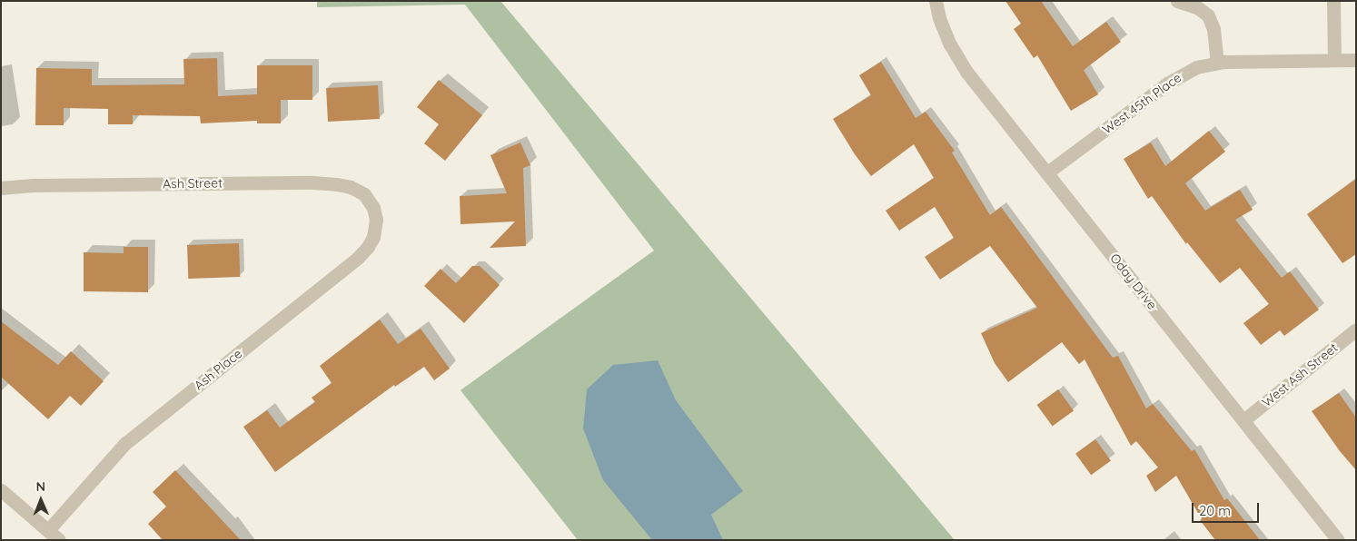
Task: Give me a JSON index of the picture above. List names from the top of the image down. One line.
{"streets":{"street":["West 45th Place","Ash Street","Oday Drive","Ash Place","West Ash Street"]},"crossings":[["West 45th Place","Oday Drive"],["Ash Street","Ash Place"],["Oday Drive","West Ash Street"]],"scale_bar":"20 m","north":"top"}
